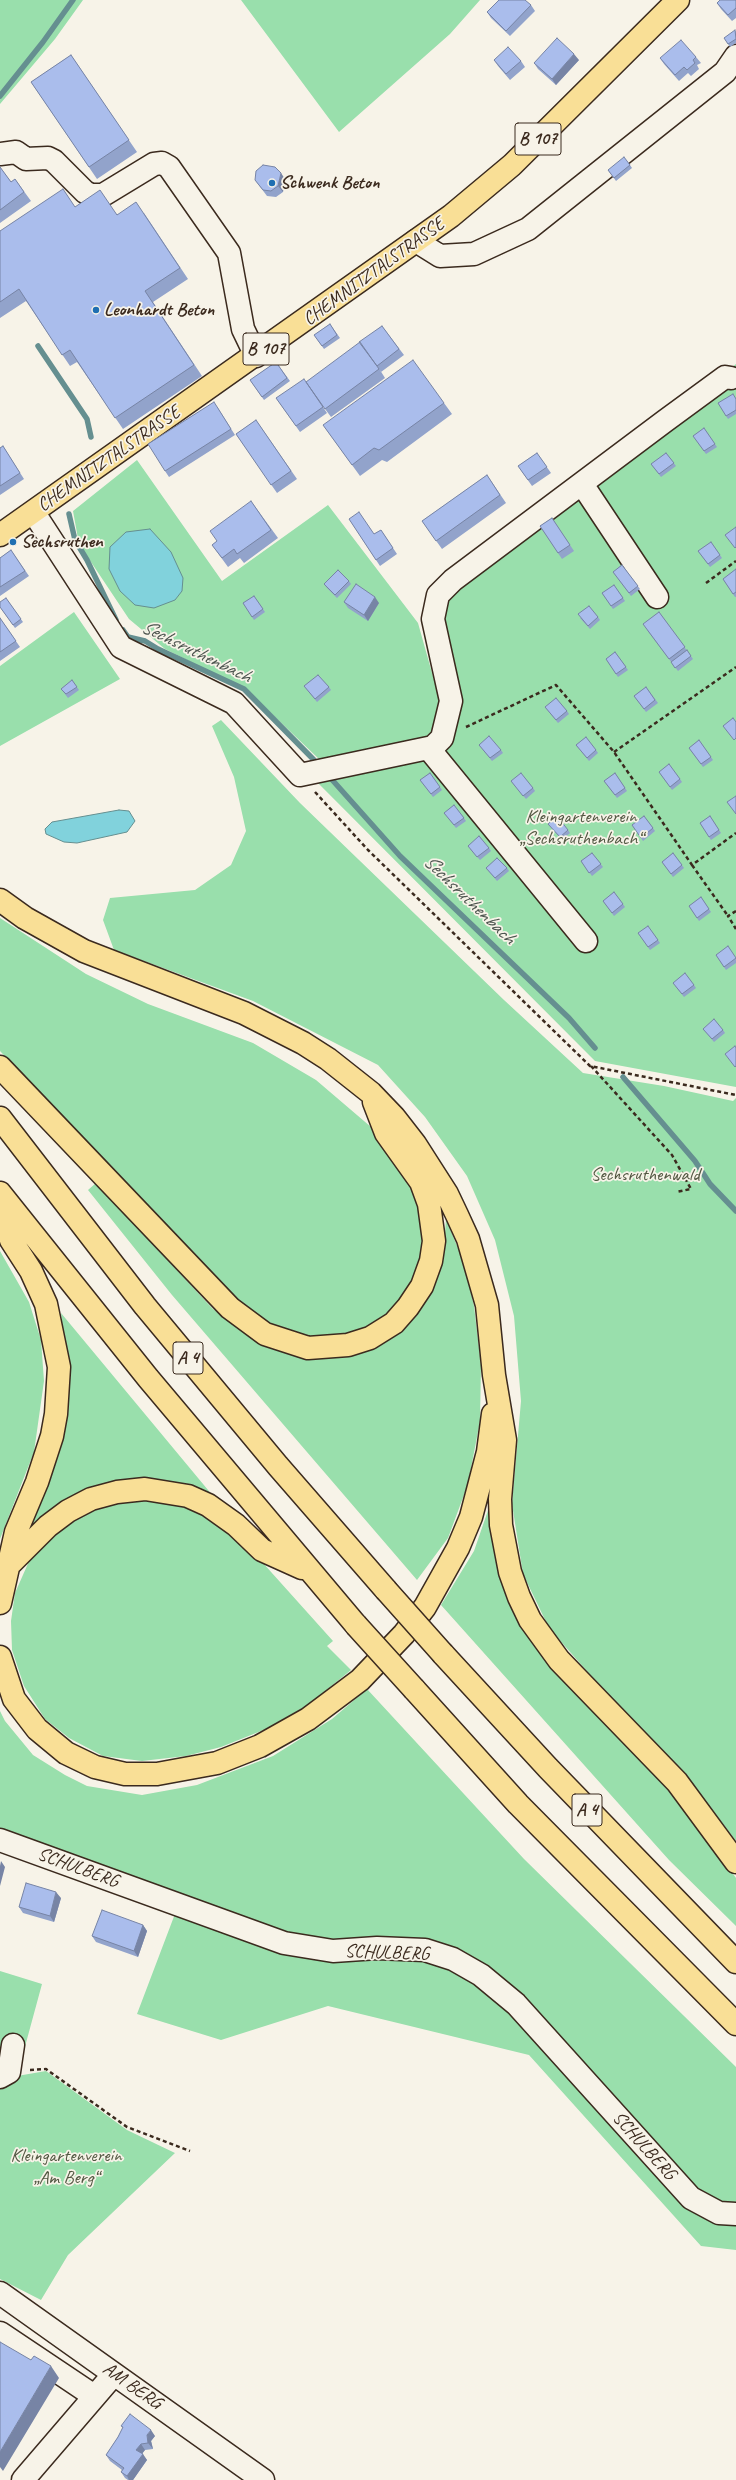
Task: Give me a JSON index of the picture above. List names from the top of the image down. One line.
{"streets":{"main road":["B 107","CHEMNITZTALSTRASSE","A 4"],"street":["SCHULBERG","AM BERG"]},"water":["Sechsruthenbach"],"parks":["Kleingartenverein „Sechsruthenbach“","Sechsruthenwald","Kleingartenverein „Am Berg“"],"places":["Schwenk Beton","Leonhardt Beton","Sechsruthen"]}
